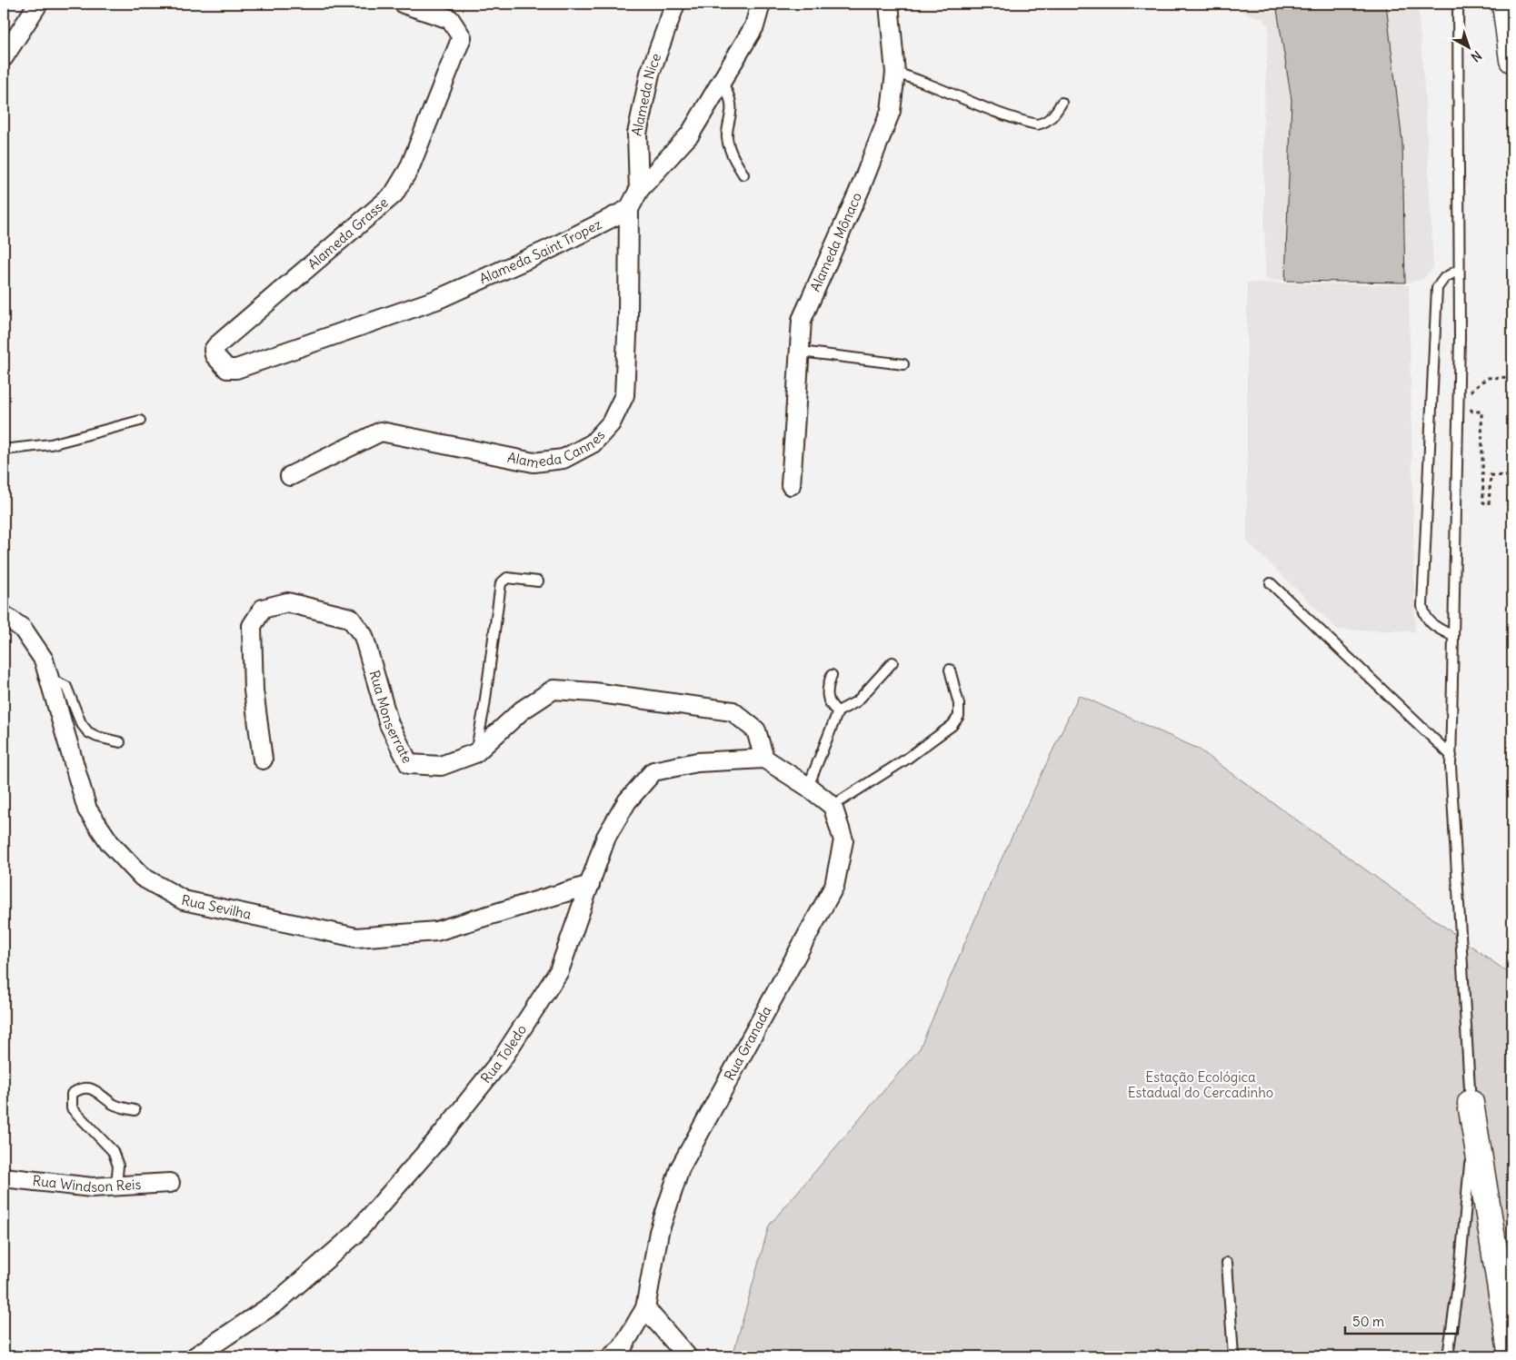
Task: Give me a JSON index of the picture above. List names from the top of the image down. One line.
{"streets":{"street":["Alameda Nice","Alameda Grasse","Alameda Mônaco","Alameda Saint Tropez","Alameda Cannes","Rua Monserrate","Rua Sevilha","Rua Granada","Rua Toledo","Rua Windson Reis"]},"crossings":[["Alameda Grasse","Alameda Saint Tropez"],["Alameda Saint Tropez","Alameda Cannes"],["Rua Monserrate","Rua Toledo"],["Rua Sevilha","Rua Toledo"]],"parks":["Estação Ecológica Estadual do Cercadinho"],"scale_bar":"50 m","north":"bottom right"}
